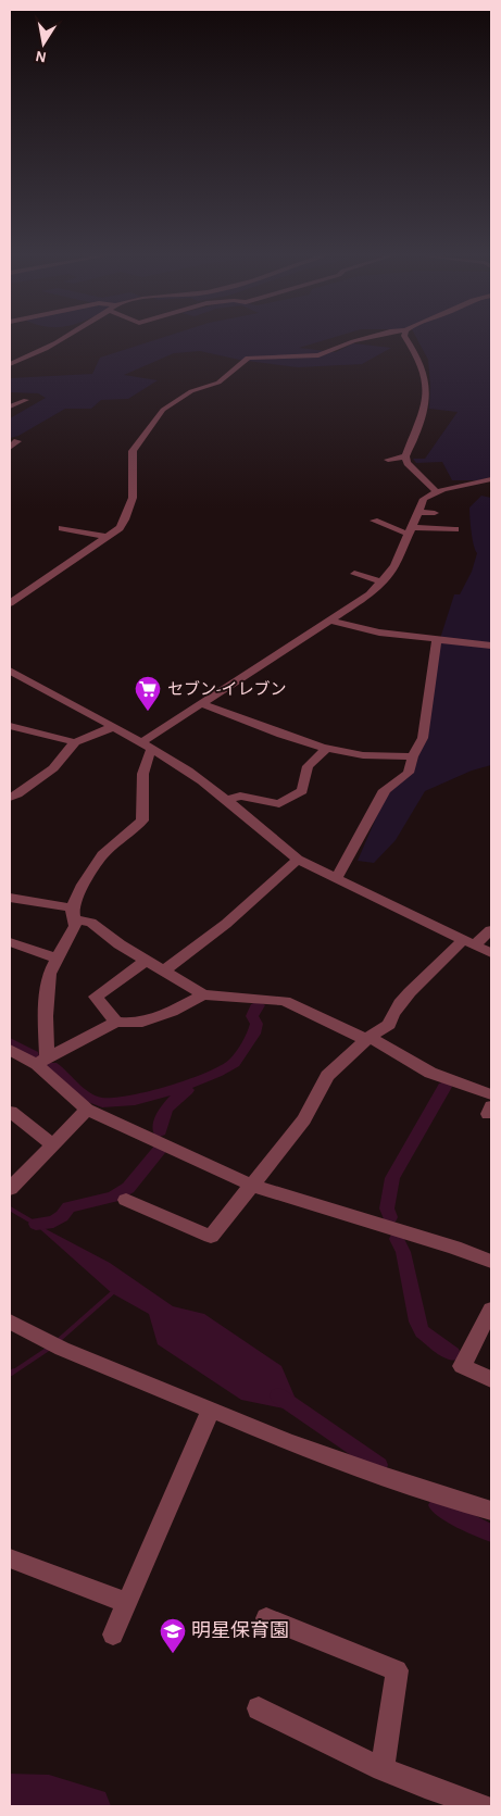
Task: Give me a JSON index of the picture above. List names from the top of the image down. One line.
{"places":{"supermarket":["セブン-イレブン"],"school or university":["明星保育園"]},"north":"bottom"}
